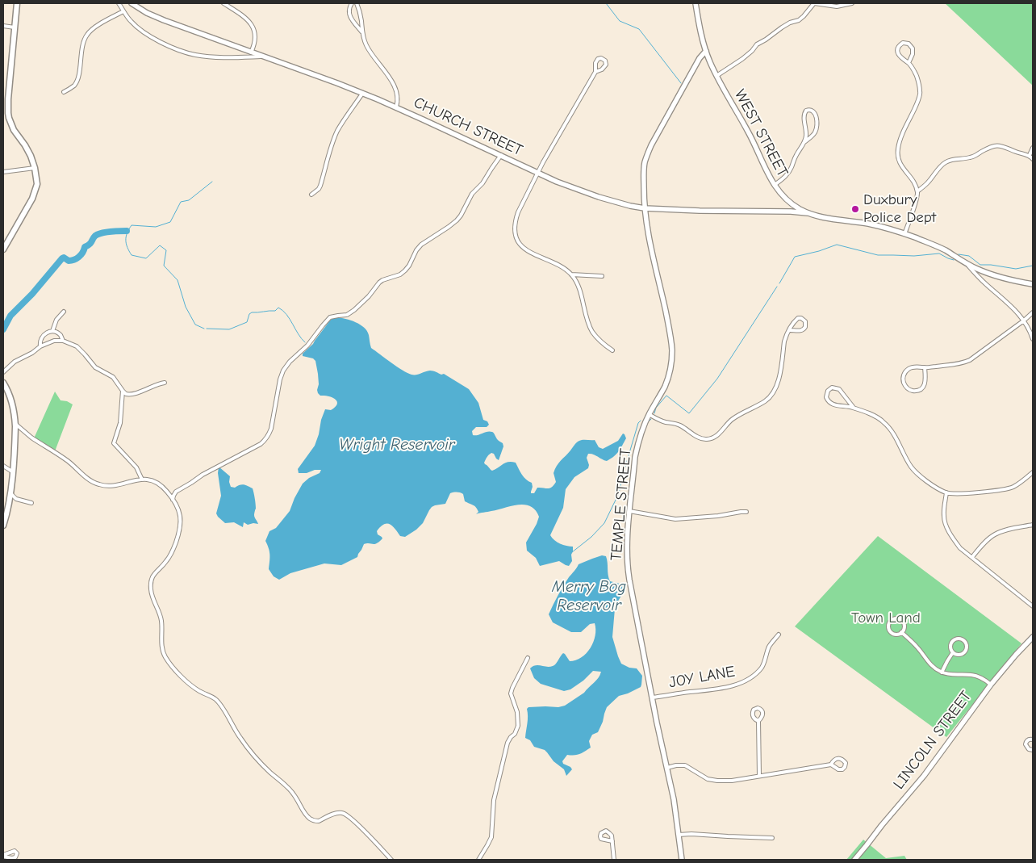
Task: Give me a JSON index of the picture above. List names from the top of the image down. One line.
{"streets":{"main road":["CHURCH STREET","WEST STREET","TEMPLE STREET","LINCOLN STREET"],"street":["JOY LANE"]},"crossings":[["CHURCH STREET","WEST STREET"],["CHURCH STREET","TEMPLE STREET"],["WEST STREET","TEMPLE STREET"],["TEMPLE STREET","JOY LANE"]],"water":["Wright Reservoir","Merry Bog Reservoir"],"parks":["Town Land"],"places":["Duxbury Police Dept"]}
